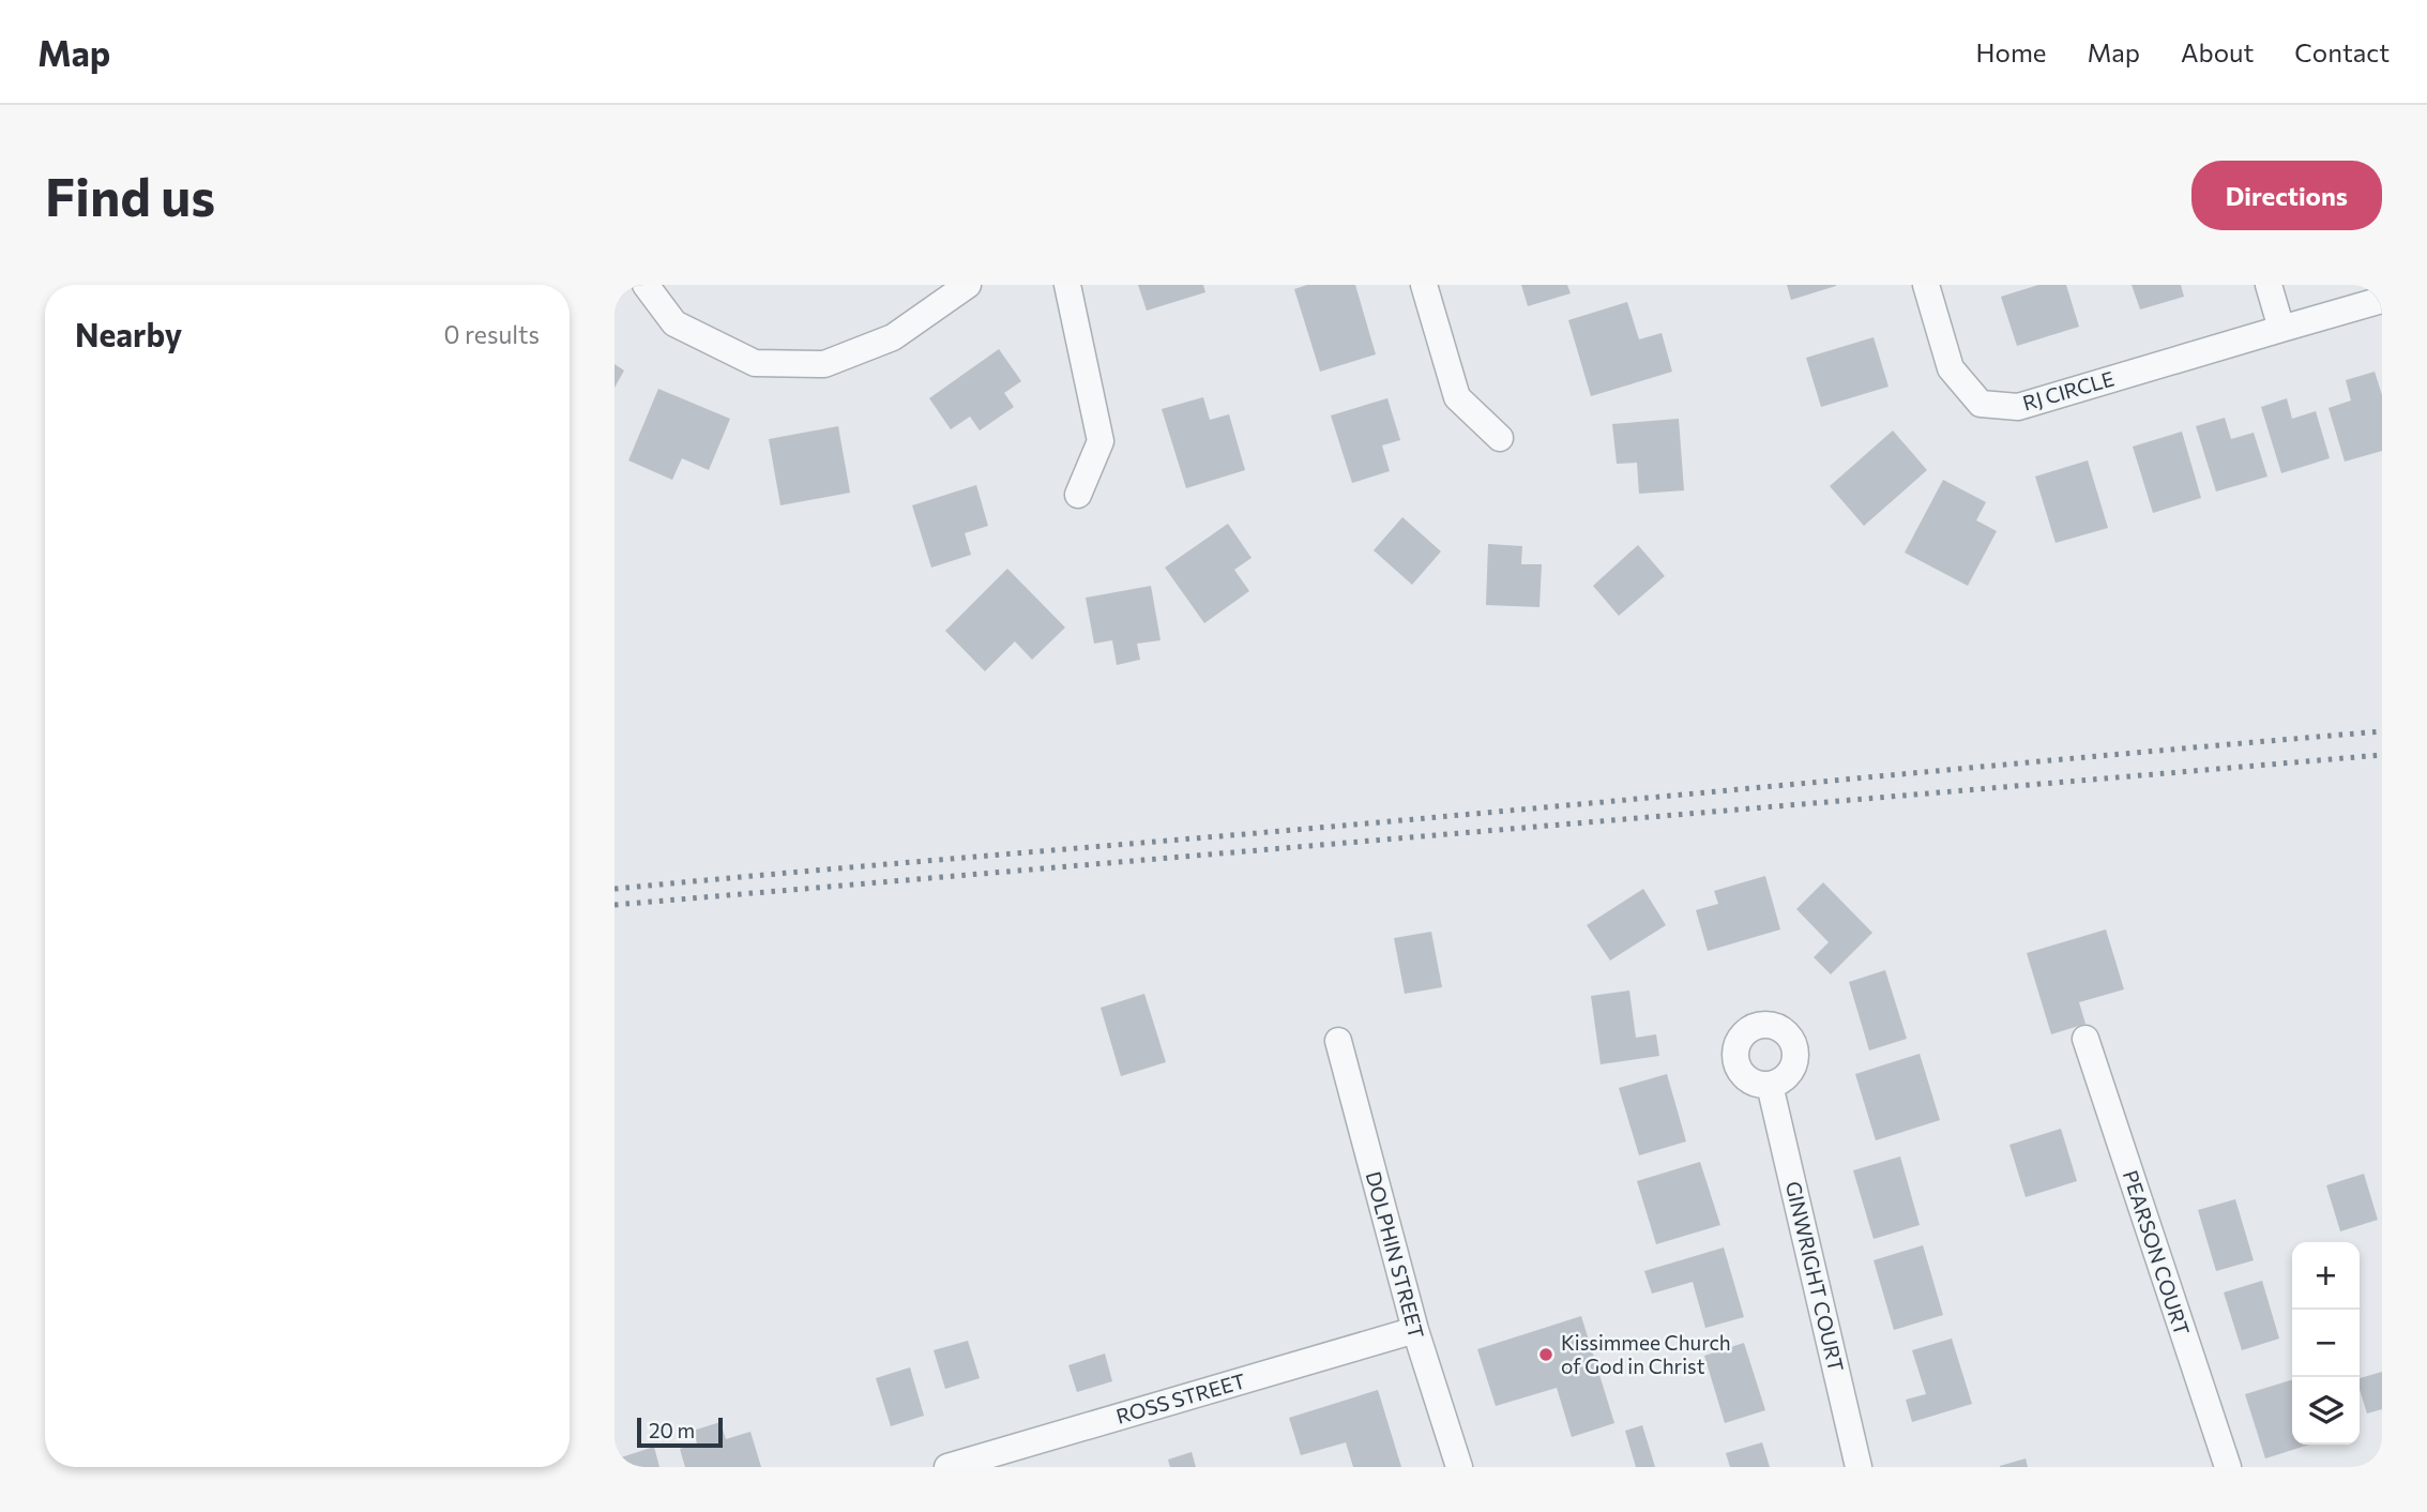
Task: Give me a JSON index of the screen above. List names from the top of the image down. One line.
{"streets":{"street":["RJ CIRCLE","PEARSON COURT","DOLPHIN STREET","GINWRIGHT COURT","ROSS STREET"]},"crossings":[["DOLPHIN STREET","ROSS STREET"]],"places":["Kissimmee Church of God in Christ"],"scale_bar":"20 m","page":{"header":"Map","nav":["Home","Map","About","Contact"],"buttons":"Directions","title":"Find us","heading":["Nearby","0 results"],"map_buttons":["+","−"],"scale":"20 m"}}
